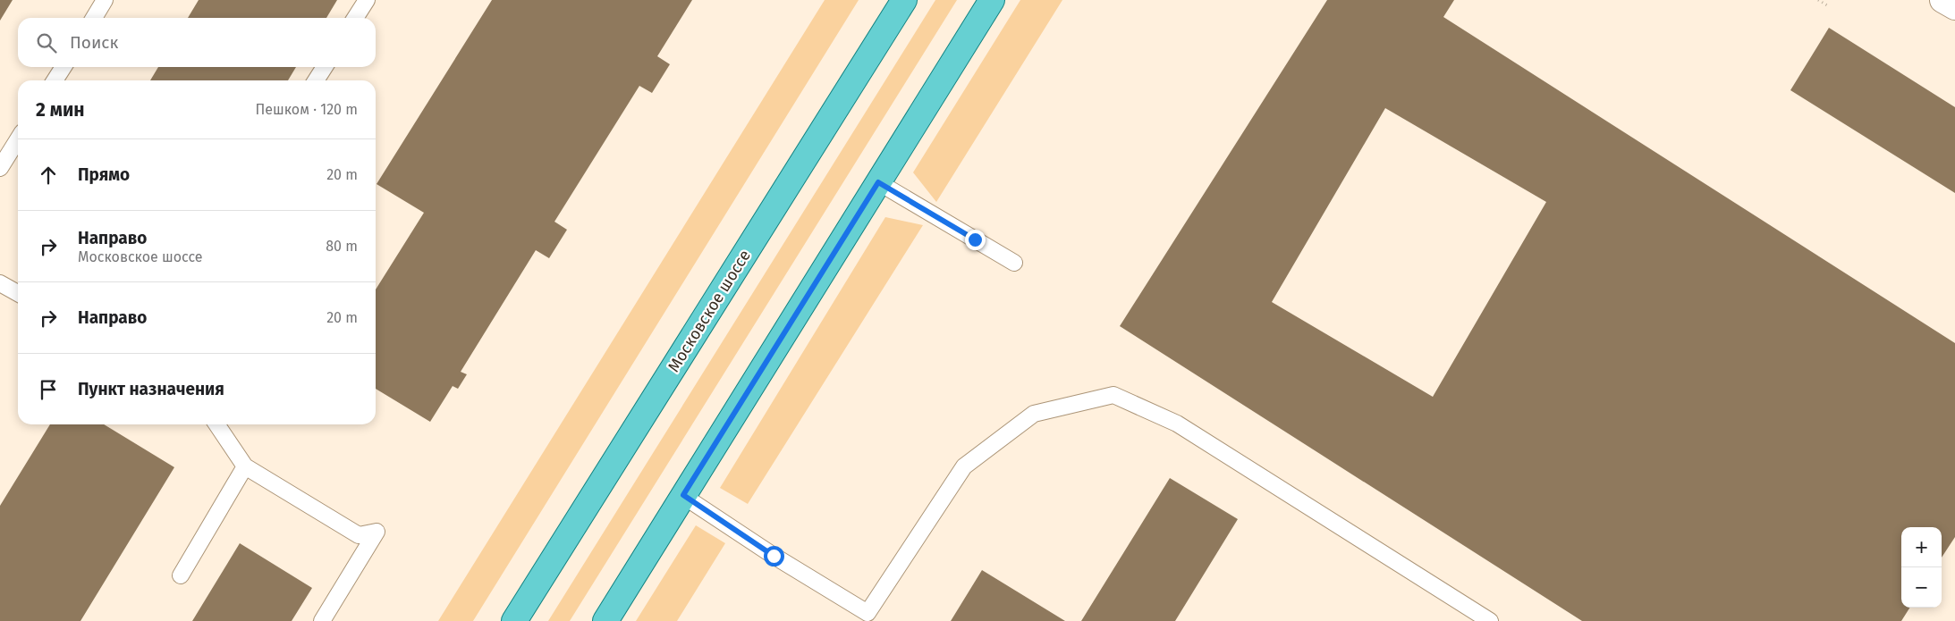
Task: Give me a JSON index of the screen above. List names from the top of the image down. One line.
{"streets":{"main road":["Московское шоссе"]},"page":{"search":"Поиск","heading":["2 мин","Пешком · 120 m"],"list":[["Прямо","20 m"],["Направо","Московское шоссе","80 m"],["Направо","20 m"],"Пункт назначения"],"map_buttons":["+","−"]}}
